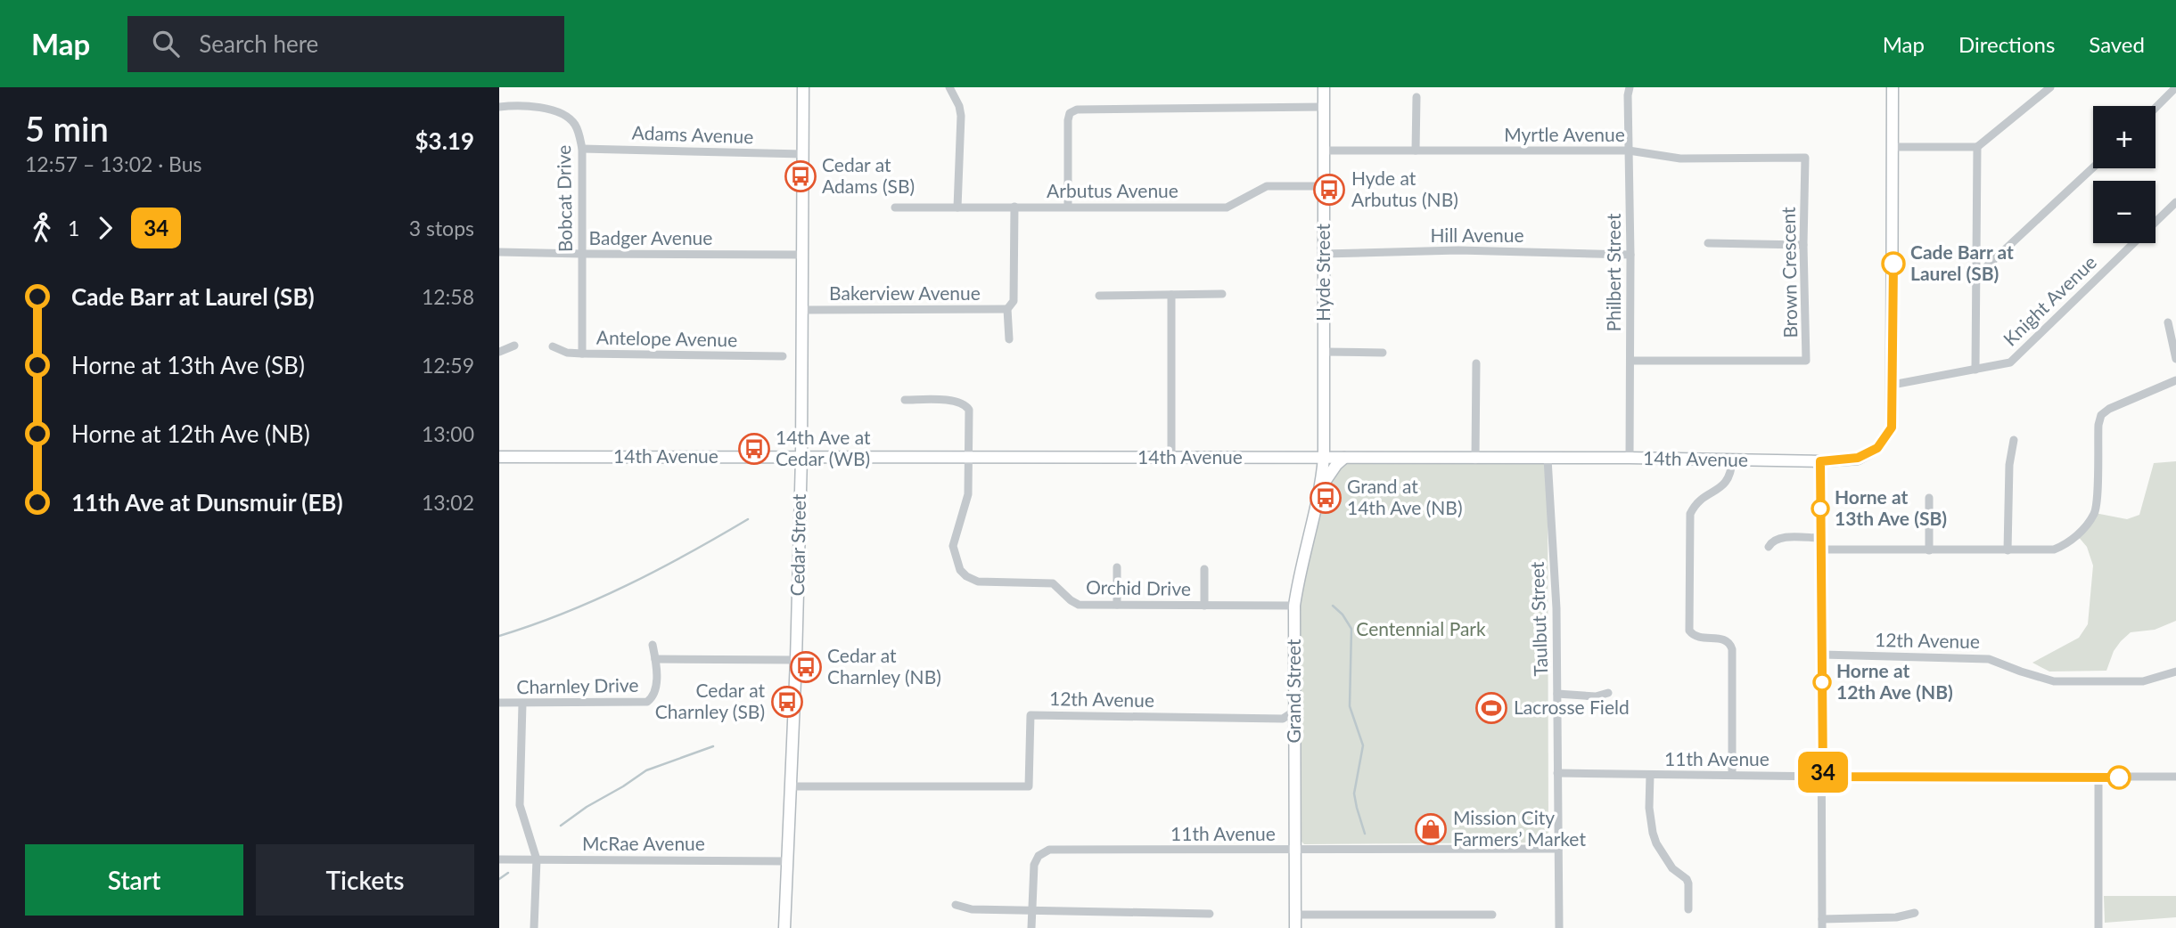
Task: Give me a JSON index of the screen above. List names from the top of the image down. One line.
{"streets":{"street":["Adams Avenue","Myrtle Avenue","Arbutus Avenue","Bobcat Drive","Hill Avenue","Badger Avenue","Hyde Street","Philbert Street","Brown Crescent","Bakerview Avenue","Knight Avenue","Antelope Avenue","14th Avenue","Cedar Street","Orchid Drive","Taulbut Street","12th Avenue","Charnley Drive","Grand Street","11th Avenue","McRae Avenue"]},"crossings":[["Adams Avenue","Bobcat Drive"],["Adams Avenue","Cedar Street"],["Myrtle Avenue","Hyde Street"],["Myrtle Avenue","Philbert Street"],["Myrtle Avenue","Brown Crescent"],["Arbutus Avenue","Hyde Street"],["Bobcat Drive","Badger Avenue"],["Bobcat Drive","Antelope Avenue"],["Hill Avenue","Hyde Street"],["Hill Avenue","Philbert Street"],["Badger Avenue","Cedar Street"],["Hyde Street","14th Avenue"],["Hyde Street","Grand Street"],["Philbert Street","Brown Crescent"],["Philbert Street","14th Avenue"],["Bakerview Avenue","Cedar Street"],["Knight Avenue","14th Avenue"],["14th Avenue","Cedar Street"],["14th Avenue","Orchid Drive"],["14th Avenue","Taulbut Street"],["14th Avenue","Grand Street"],["Cedar Street","12th Avenue"],["Cedar Street","Charnley Drive"],["Cedar Street","McRae Avenue"],["Orchid Drive","Grand Street"],["Taulbut Street","11th Avenue"],["12th Avenue","Grand Street"],["Grand Street","11th Avenue"]],"parks":["Centennial Park"],"places":{"bus stop":["Cedar at Adams (SB)","Hyde at Arbutus (NB)","14th Ave at Cedar (WB)","Grand at 14th Ave (NB)","Cedar at Charnley (NB)","Cedar at Charnley (SB)"],"other":["Cade Barr at Laurel (SB)","Horne at 13th Ave (SB)","Horne at 12th Ave (NB)"],"sports":["Lacrosse Field"],"shop":["Mission City Farmers’ Market"]},"lines":["bus line 34"],"page":{"header":"Map","search":"Search here","nav":["Map","Directions","Saved"],"heading":["5 min","12:57 – 13:02 · Bus","$3.19"],"on_map":"34","map_buttons":["+","−"],"legs":["1","34","3 stops"],"list":[{"name":"Cade Barr at Laurel (SB)","value":"12:58"},{"name":"Horne at 13th Ave (SB)","value":"12:59"},{"name":"Horne at 12th Ave (NB)","value":"13:00"},{"name":"11th Ave at Dunsmuir (EB)","value":"13:02"}],"buttons":["Start","Tickets"]}}
